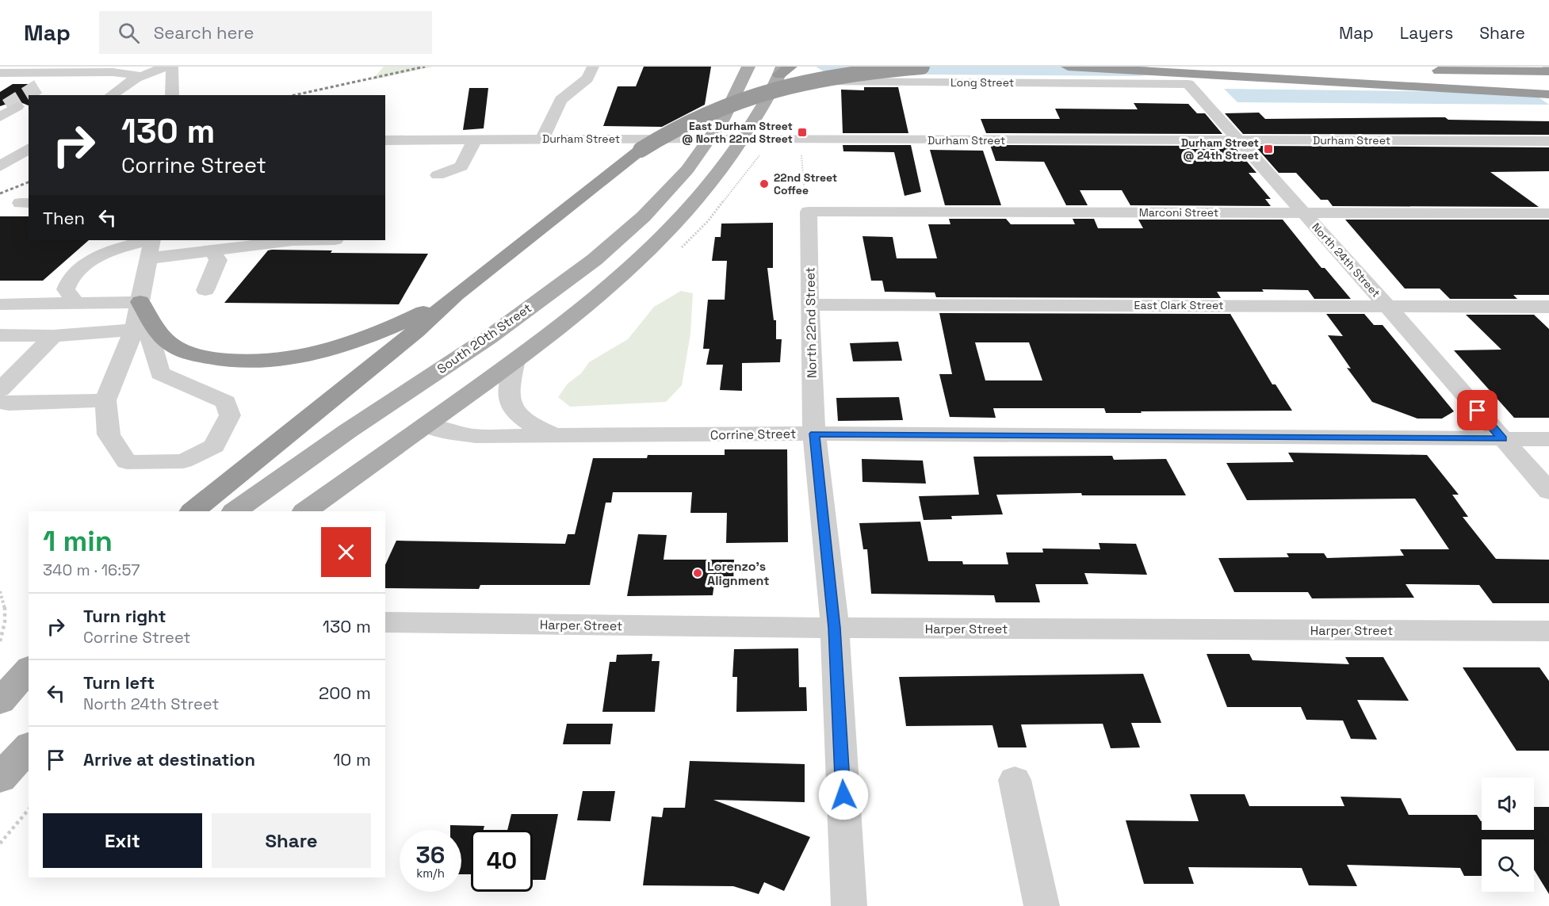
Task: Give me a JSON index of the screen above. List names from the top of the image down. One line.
{"streets":{"main road":["South 20th Street"],"street":["Long Street","Durham Street","Marconi Street","North 24th Street","East Clark Street","North 22nd Street","Corrine Street","Harper Street"]},"crossings":[["Long Street","North 24th Street"],["Durham Street","North 24th Street"],["Durham Street","South 20th Street"],["Marconi Street","North 24th Street"],["Marconi Street","North 22nd Street"],["North 24th Street","East Clark Street"],["North 24th Street","Corrine Street"],["East Clark Street","North 22nd Street"],["North 22nd Street","Corrine Street"],["North 22nd Street","Harper Street"]],"places":{"transit":["East Durham Street @ North 22nd Street","Durham Street @ 24th Street"],"other":["22nd Street Coffee","Lorenzo's Alignment"]},"page":{"header":"Map","search":"Search here","nav":["Map","Layers","Share"],"turn":["130 m","Corrine Street"],"then":"Then","heading":["1 min","340 m · 16:57"],"list":[{"name":"Turn right","note":"Corrine Street","value":"130 m"},{"name":"Turn left","note":"North 24th Street","value":"200 m"},{"name":"Arrive at destination","value":"10 m"}],"buttons":["Exit","Share"],"speed":"36 km/h","limit":"40"}}
